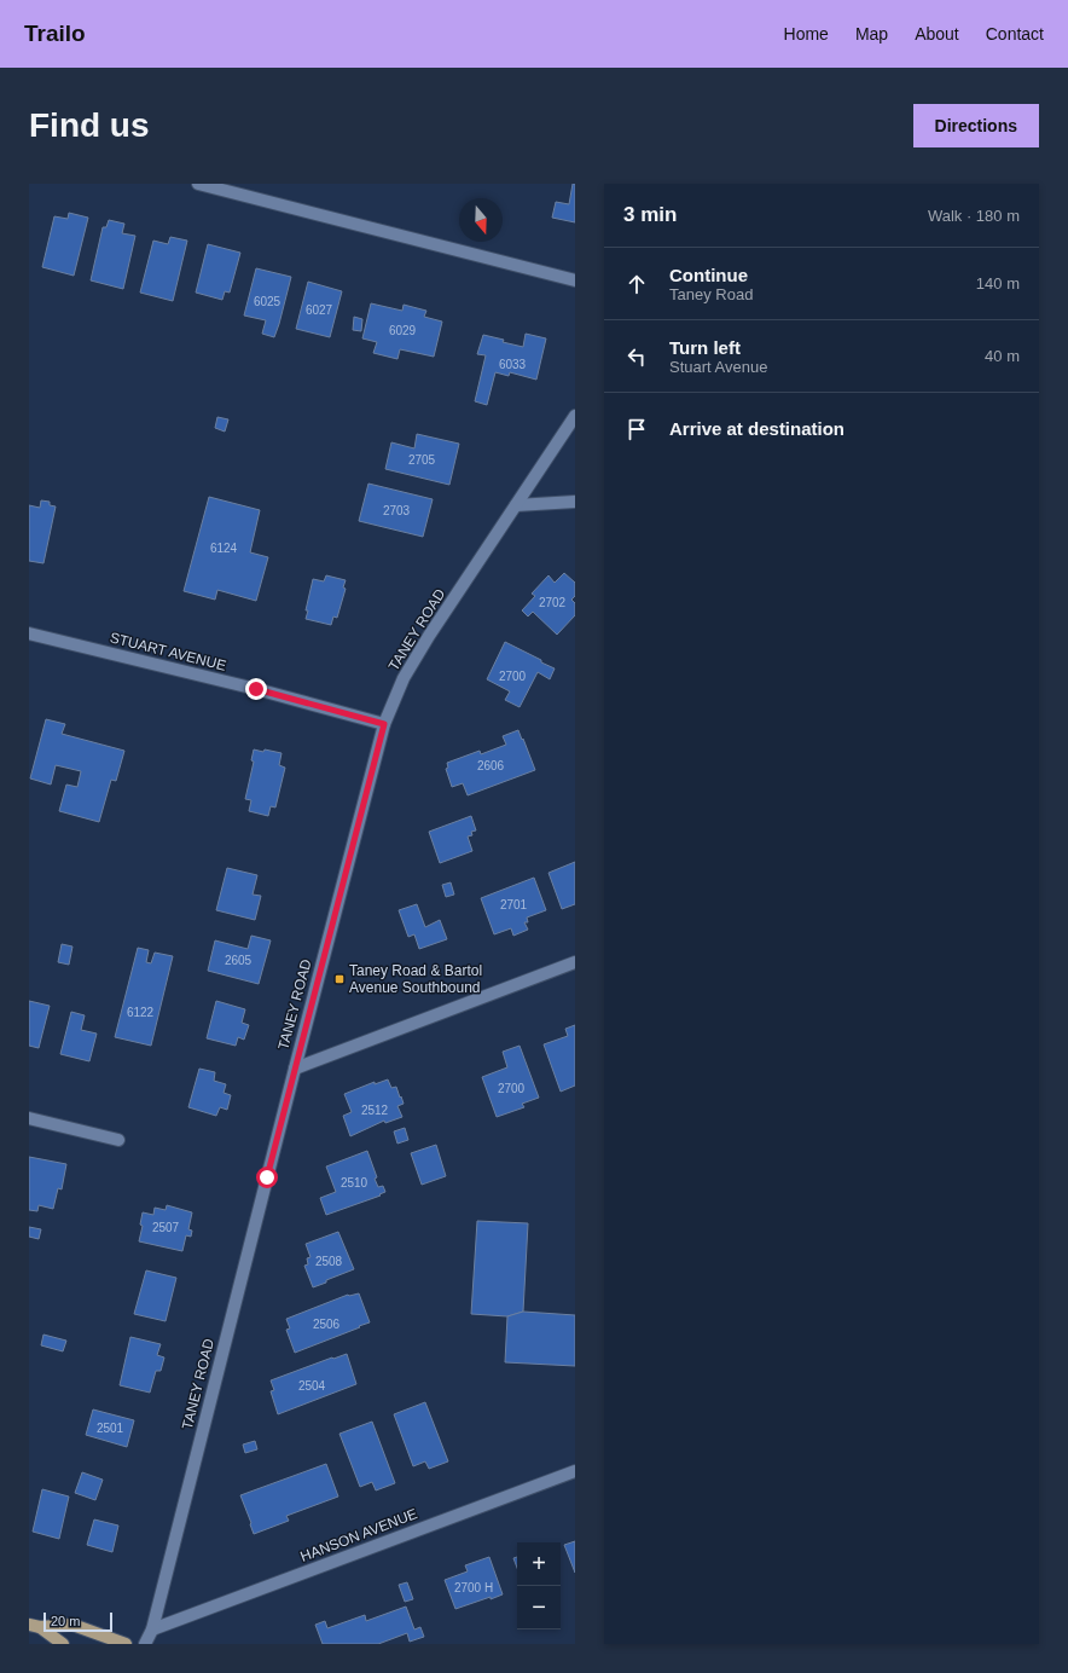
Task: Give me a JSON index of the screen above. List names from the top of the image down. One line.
{"streets":{"street":["TANEY ROAD","STUART AVENUE","HANSON AVENUE"]},"crossings":[["TANEY ROAD","STUART AVENUE"],["TANEY ROAD","HANSON AVENUE"]],"places":{"transit":["Taney Road & Bartol Avenue Southbound"]},"house_numbers":["6025","6027","6029","6033","2705","2703","6124","2702","2700","2606","2701","2605","6122","2700","2512","2510","2507","2508","2506","2504","2501","2700 H"],"scale_bar":"20 m","north":"bottom","page":{"header":"Trailo","nav":["Home","Map","About","Contact"],"buttons":"Directions","title":"Find us","heading":["3 min","Walk · 180 m"],"list":[["Continue","Taney Road","140 m"],["Turn left","Stuart Avenue","40 m"],"Arrive at destination"],"map_buttons":["+","−"],"scale":"20 m"}}
